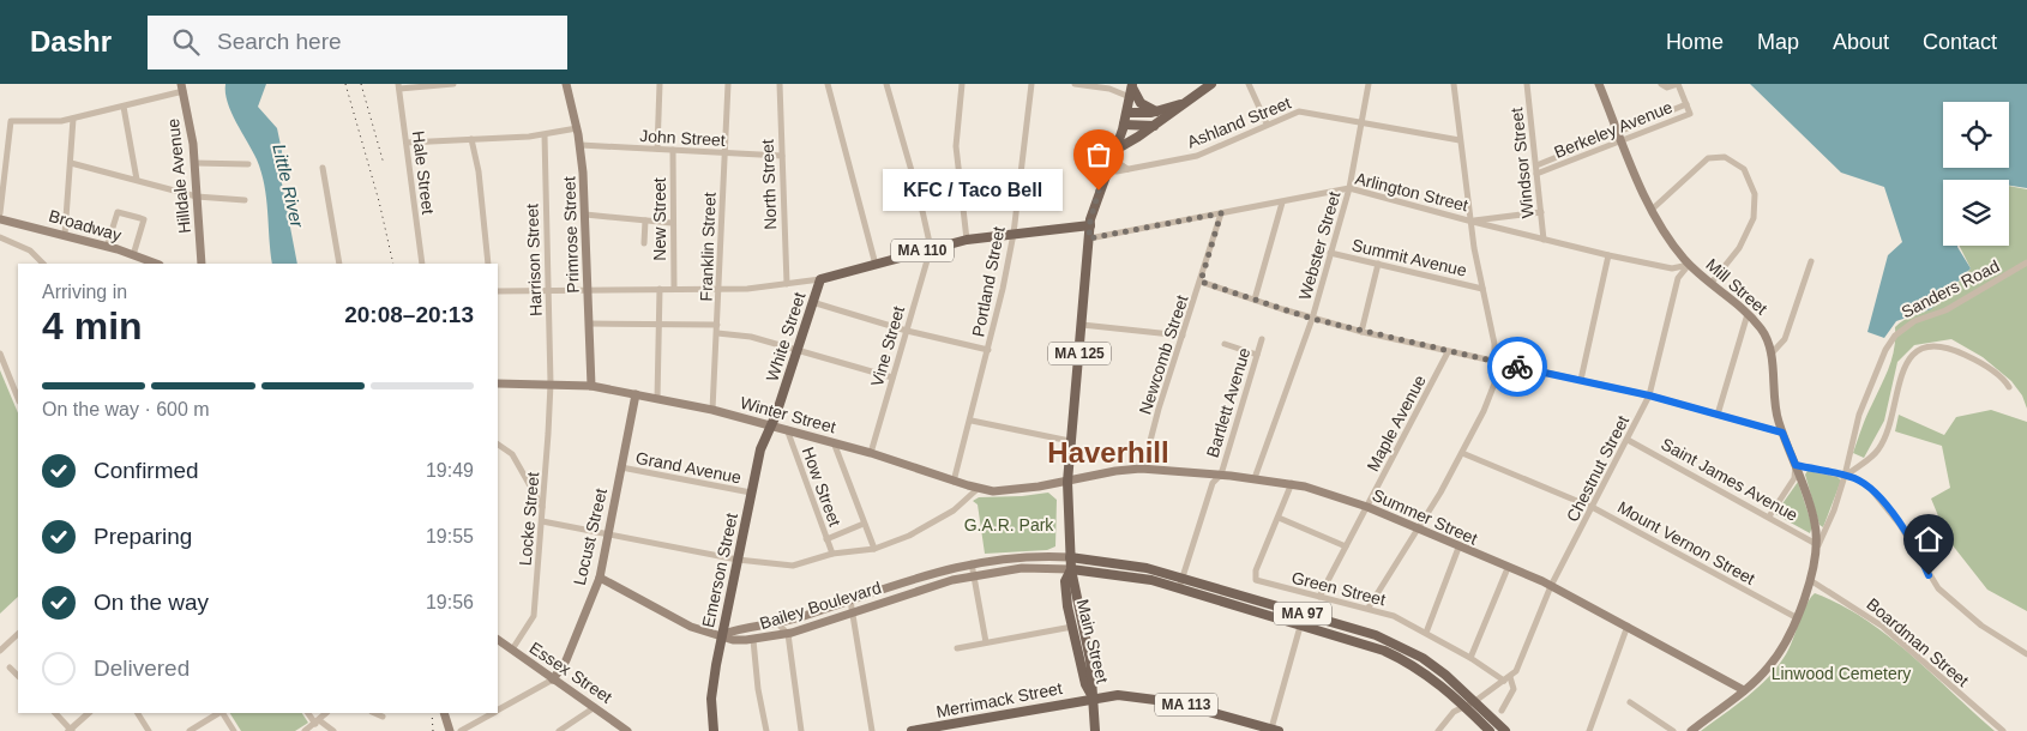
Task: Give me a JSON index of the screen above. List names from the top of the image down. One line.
{"streets":{"main road":["Hilldale Avenue","Broadway","Primrose Street","MA 110","Mill Street","White Street","MA 125","Winter Street","Summer Street","Locust Street","Emerson Street","Bailey Boulevard","MA 97","Main Street","Essex Street","Merrimack Street","MA 113"],"street":["Ashland Street","Berkeley Avenue","John Street","Windsor Street","Hale Street","North Street","Arlington Street","New Street","Webster Street","Franklin Street","Summit Avenue","Harrison Street","Portland Street","Sanders Road","Vine Street","Newcomb Street","Bartlett Avenue","Maple Avenue","Grand Avenue","Chestnut Street","Saint James Avenue","How Street","Locke Street","Mount Vernon Street","Green Street","Boardman Street"]},"crossings":[["Ashland Street","Webster Street"],["Ashland Street","Main Street"],["Berkeley Avenue","Windsor Street"],["Berkeley Avenue","Mill Street"],["John Street","North Street"],["John Street","New Street"],["John Street","Primrose Street"],["John Street","Franklin Street"],["Windsor Street","Arlington Street"],["Arlington Street","Webster Street"],["Arlington Street","Mill Street"],["Arlington Street","Newcomb Street"],["Arlington Street","Chestnut Street"],["Arlington Street","Main Street"],["Primrose Street","Winter Street"],["Webster Street","Summit Avenue"],["Webster Street","Summer Street"],["Franklin Street","Winter Street"],["Harrison Street","Winter Street"],["Harrison Street","Locke Street"],["Portland Street","White Street"],["Portland Street","Winter Street"],["Mill Street","Sanders Road"],["Mill Street","Chestnut Street"],["Mill Street","Saint James Avenue"],["Mill Street","Summer Street"],["Mill Street","Mount Vernon Street"],["Mill Street","Boardman Street"],["Sanders Road","Saint James Avenue"],["White Street","Vine Street"],["White Street","Winter Street"],["White Street","Emerson Street"],["White Street","Main Street"],["Vine Street","Winter Street"],["Newcomb Street","Summer Street"],["Bartlett Avenue","Summer Street"],["Bartlett Avenue","MA 97"],["Winter Street","How Street"],["Winter Street","Summer Street"],["Winter Street","Locke Street"],["Winter Street","Locust Street"],["Winter Street","Emerson Street"],["Winter Street","Main Street"],["Maple Avenue","Summer Street"],["Maple Avenue","Green Street"],["Grand Avenue","Locust Street"],["Grand Avenue","Emerson Street"],["Chestnut Street","Saint James Avenue"],["Chestnut Street","Summer Street"],["Chestnut Street","Mount Vernon Street"],["Chestnut Street","Green Street"],["Chestnut Street","MA 97"],["Summer Street","Green Street"],["Summer Street","Main Street"],["Locke Street","Essex Street"],["Locust Street","Essex Street"],["Emerson Street","Bailey Boulevard"],["Bailey Boulevard","MA 97"],["Bailey Boulevard","Main Street"],["MA 97","Main Street"],["Main Street","Merrimack Street"],["Main Street","MA 113"],["Merrimack Street","MA 113"]],"districts":["Haverhill"],"water":["Little River"],"parks":["G.A.R. Park","Linwood Cemetery"],"places":["KFC / Taco Bell"],"page":{"header":"Dashr","search":"Search here","nav":["Home","Map","About","Contact"],"bubble":"KFC / Taco Bell","heading":["4 min","Arriving in","20:08–20:13"],"bar":"On the way · 600 m","list":[["Confirmed","19:49"],["Preparing","19:55"],["On the way","19:56"],"Delivered"]}}
